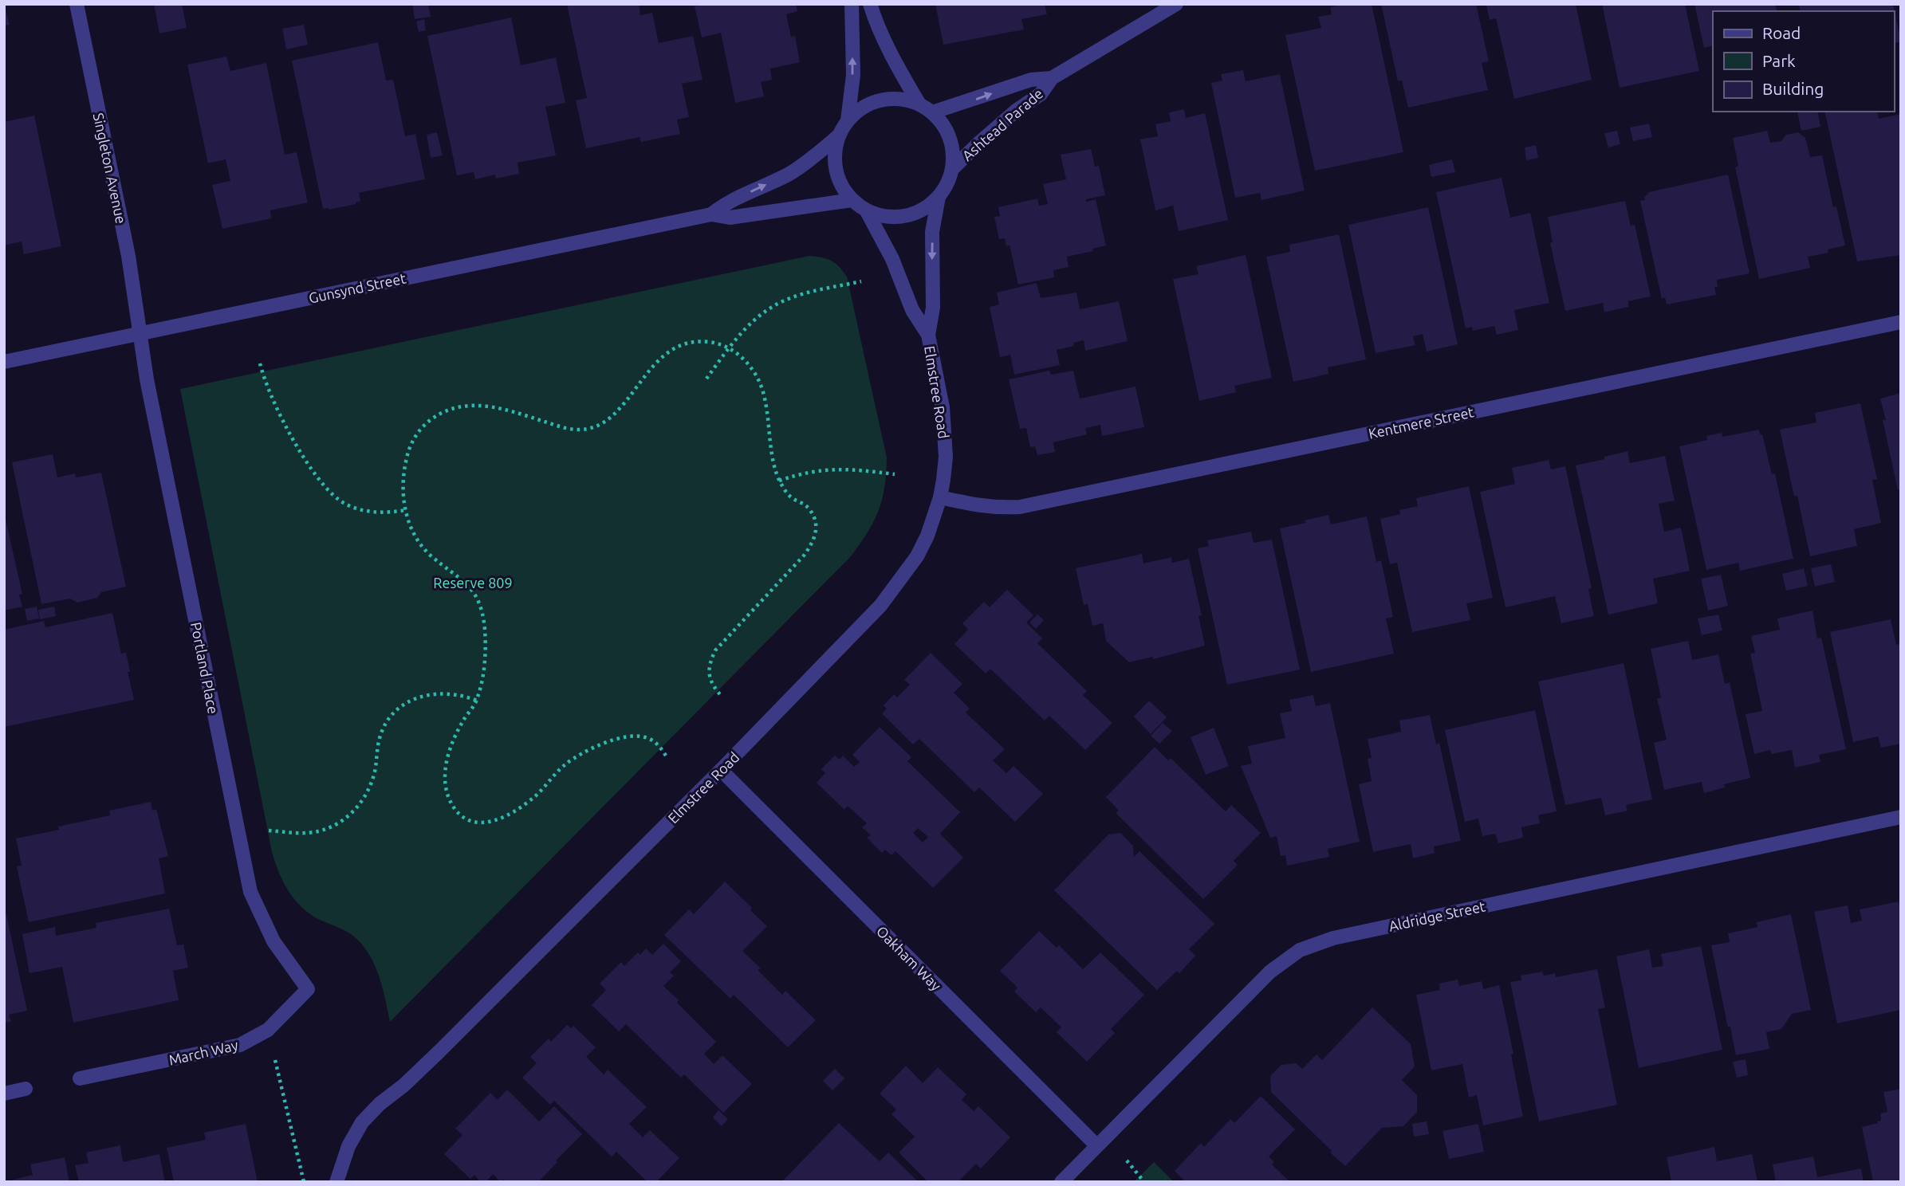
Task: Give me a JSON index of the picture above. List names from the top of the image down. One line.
{"streets":{"street":["Ashtead Parade","Singleton Avenue","Gunsynd Street","Elmstree Road","Kentmere Street","Portland Place","Aldridge Street","Oakham Way","March Way"]},"crossings":[["Ashtead Parade","Gunsynd Street"],["Ashtead Parade","Elmstree Road"],["Singleton Avenue","Gunsynd Street"],["Singleton Avenue","Portland Place"],["Gunsynd Street","Elmstree Road"],["Gunsynd Street","Portland Place"],["Elmstree Road","Kentmere Street"],["Elmstree Road","Oakham Way"],["Portland Place","March Way"],["Aldridge Street","Oakham Way"]],"parks":["Reserve 809"],"legend":["Road","Park","Building"]}
